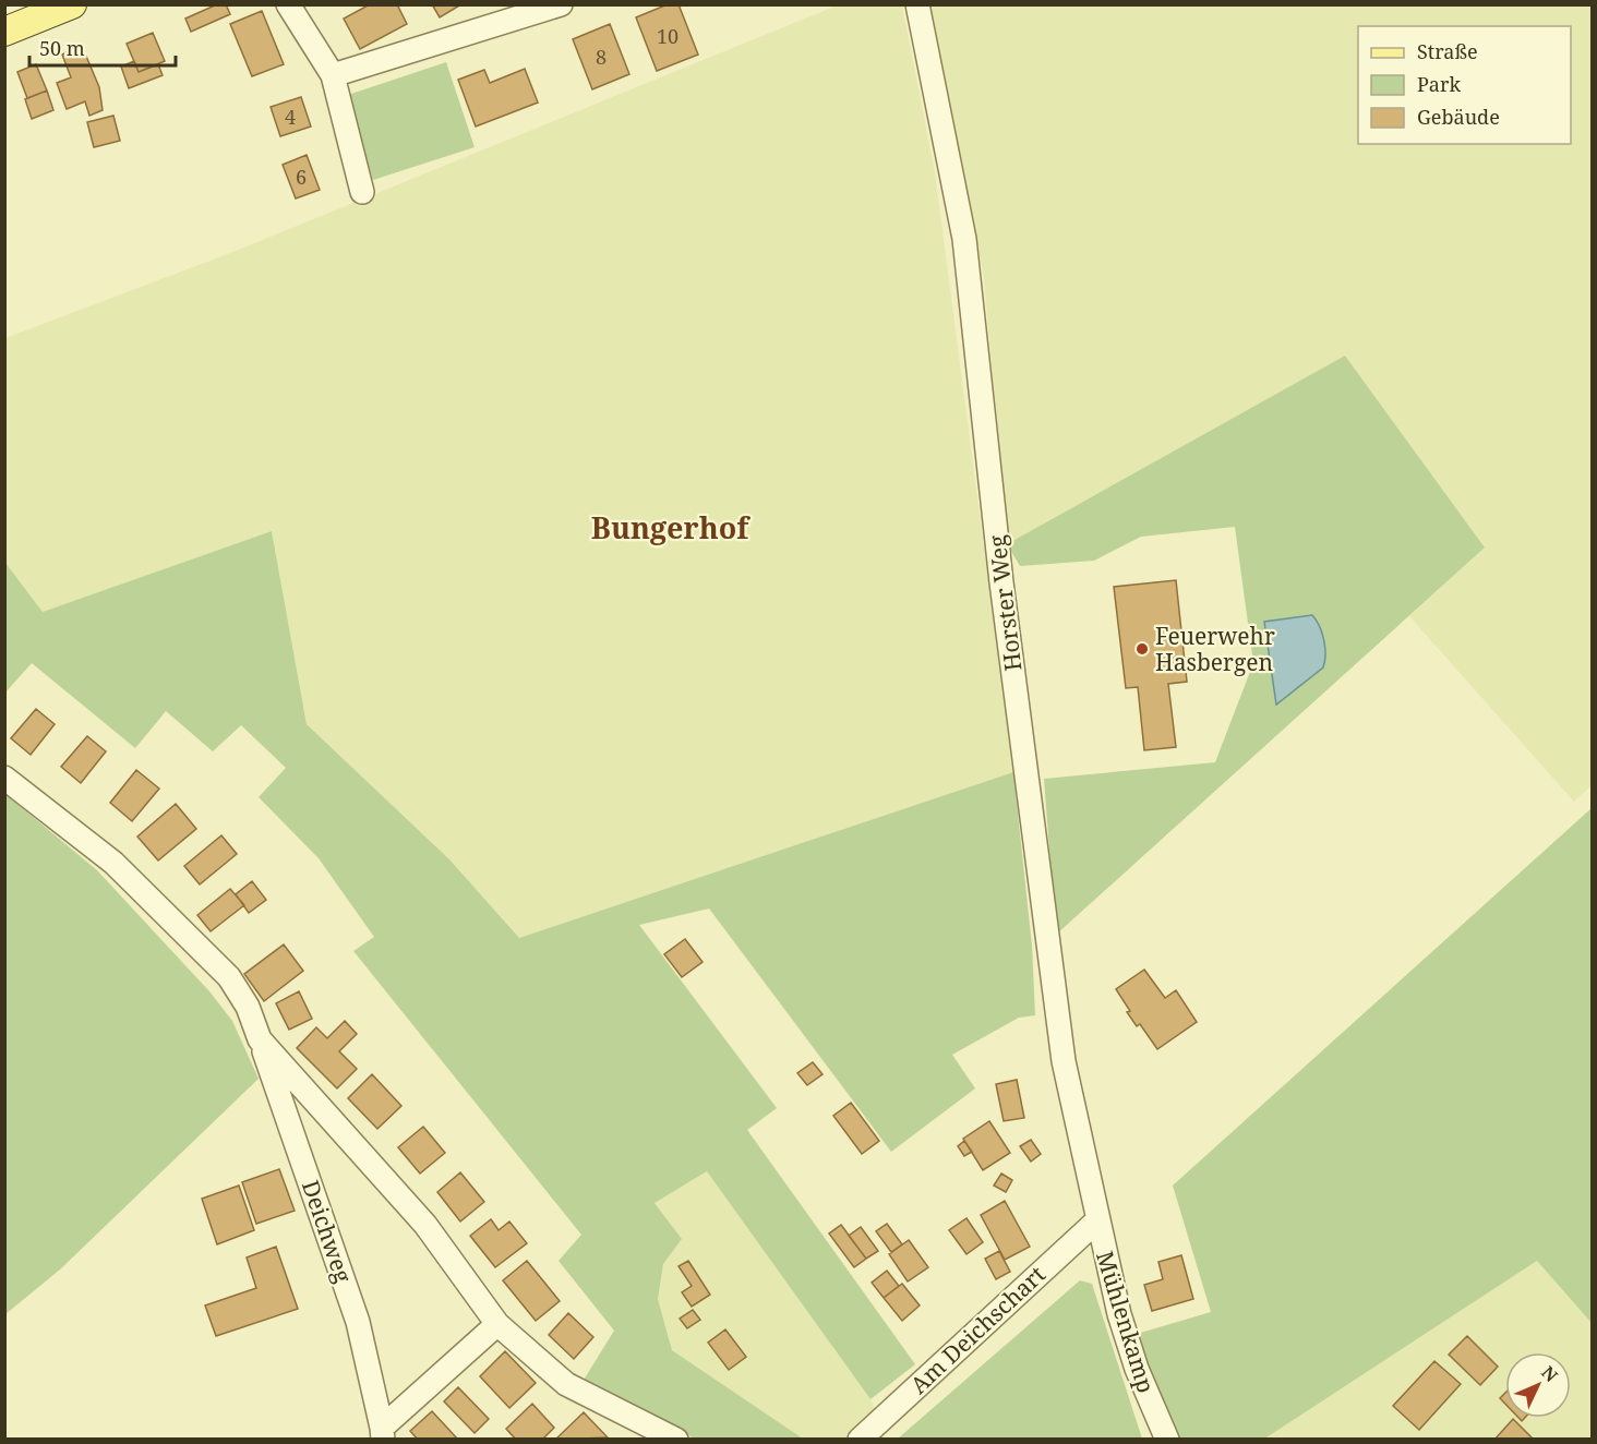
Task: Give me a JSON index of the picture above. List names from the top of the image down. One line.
{"streets":{"street":["Horster Weg","Deichweg","Mühlenkamp","Am Deichschart"]},"crossings":[["Horster Weg","Mühlenkamp"],["Horster Weg","Am Deichschart"],["Mühlenkamp","Am Deichschart"]],"districts":["Bungerhof"],"places":["Feuerwehr Hasbergen"],"house_numbers":["10","8","4","6"],"legend":["Straße","Park","Gebäude"],"scale_bar":"50 m","north":"top right"}
